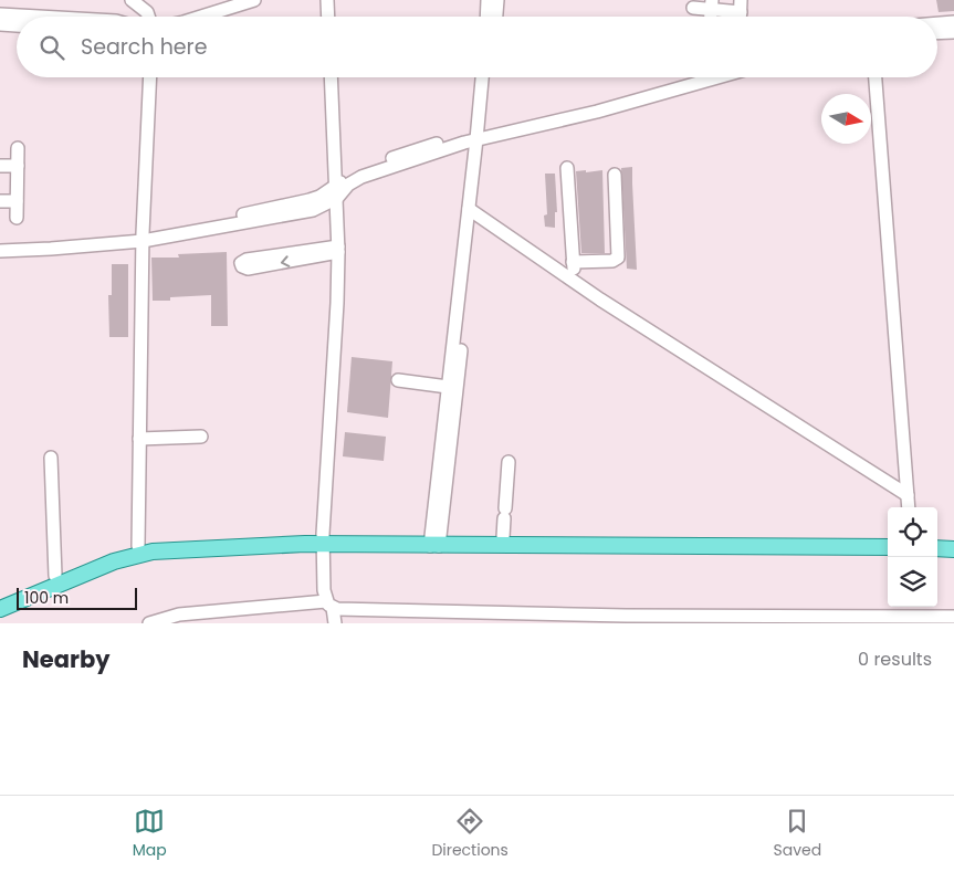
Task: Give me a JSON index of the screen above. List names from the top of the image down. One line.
{"scale_bar":"100 m","north":"right","page":{"search":"Search here","scale":"100 m","heading":["Nearby","0 results"],"nav":["Map","Directions","Saved"]}}
